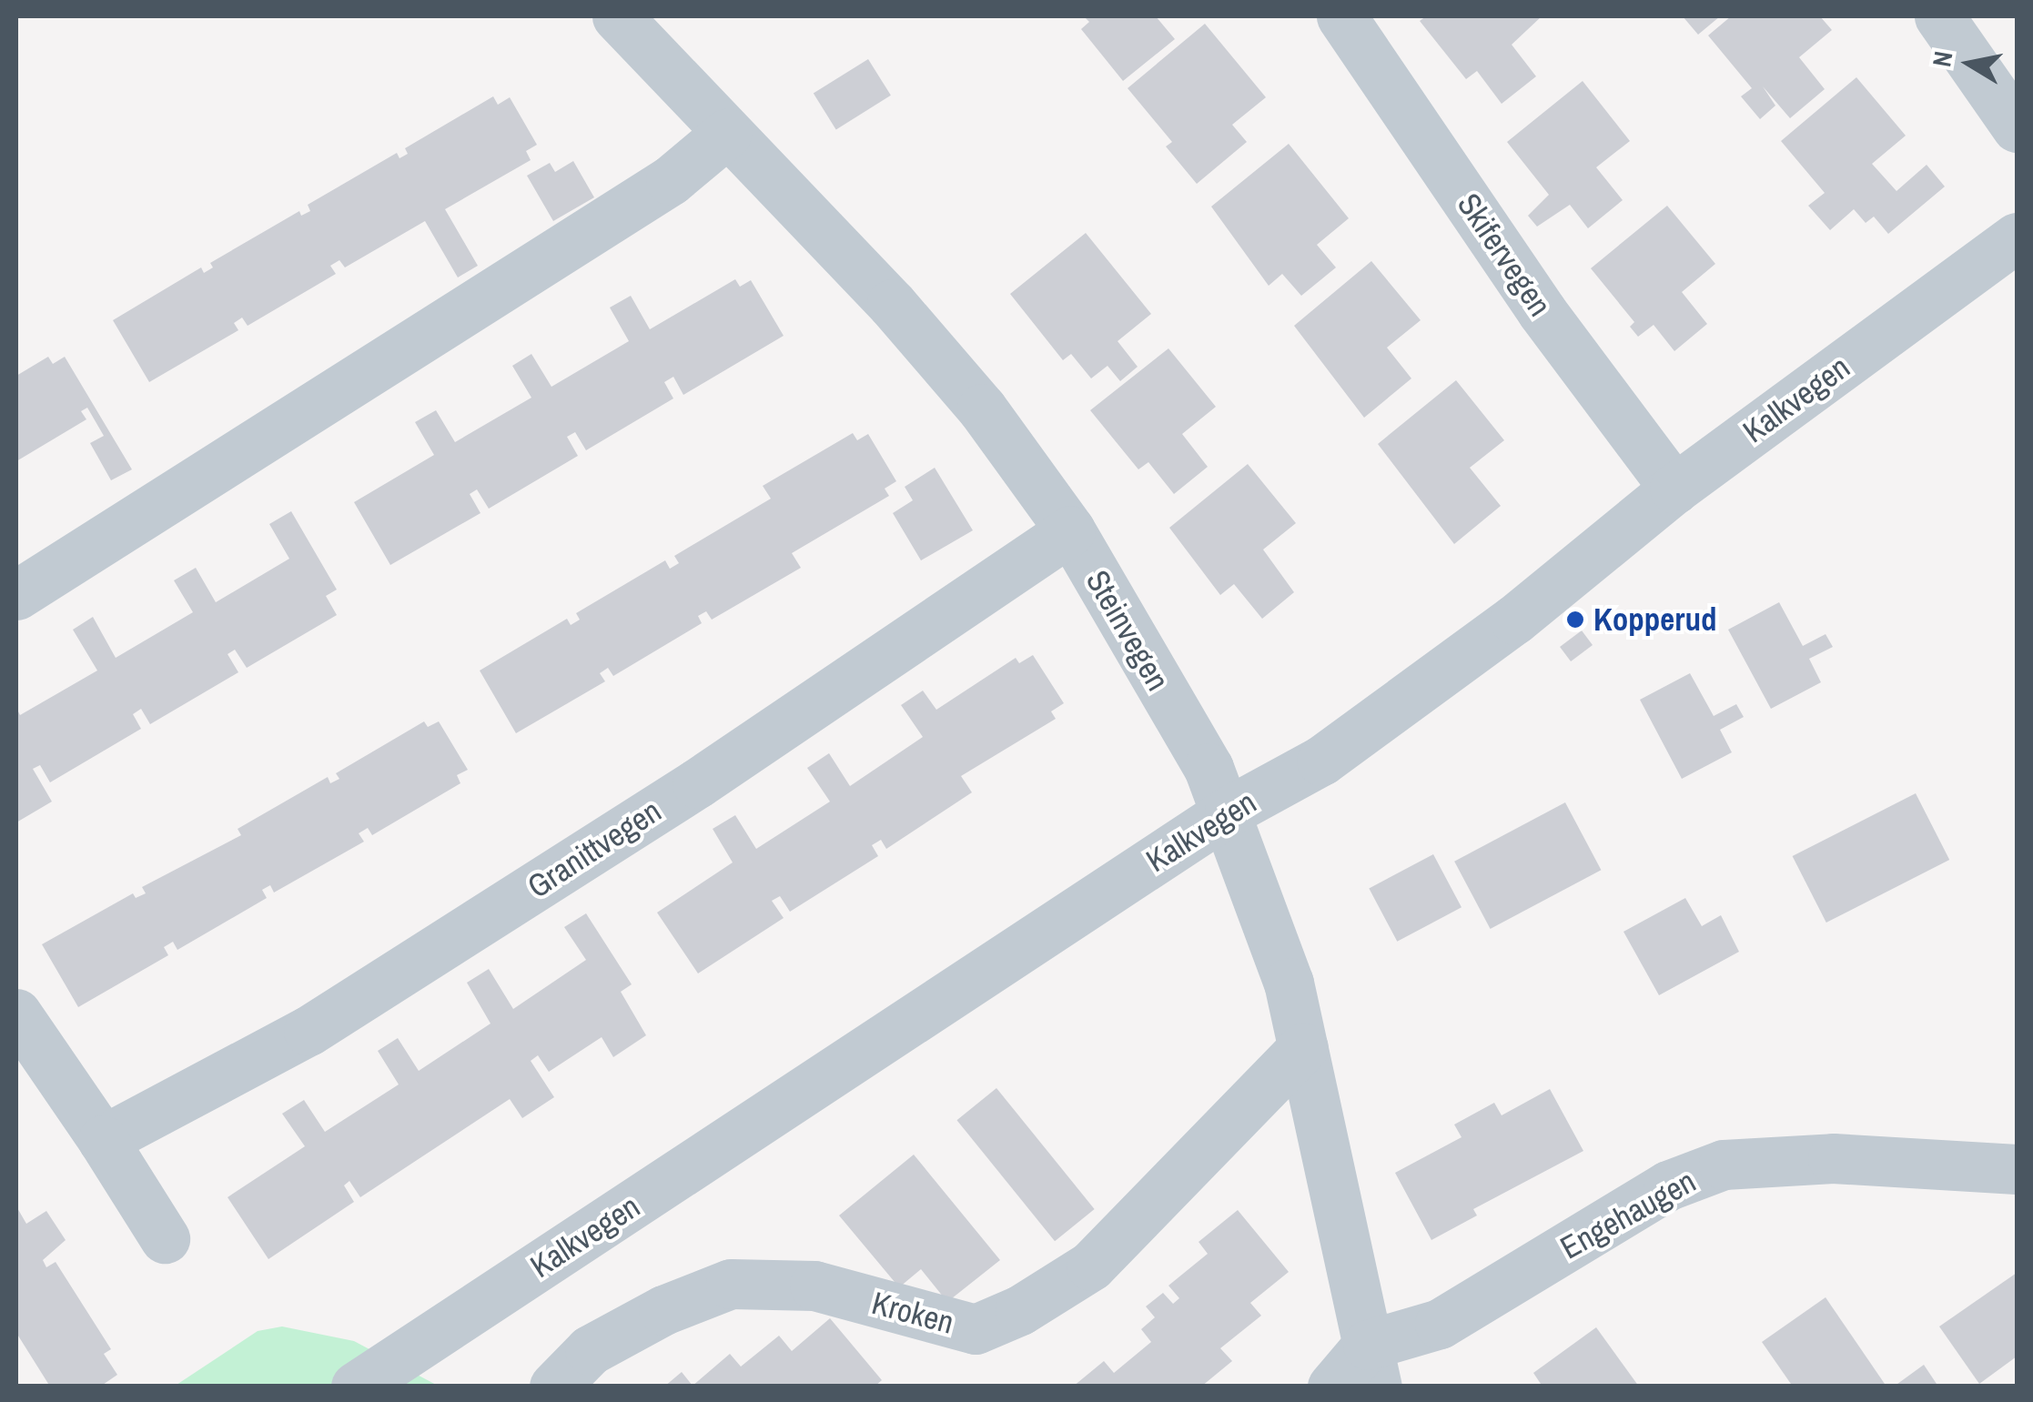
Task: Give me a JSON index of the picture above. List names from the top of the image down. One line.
{"streets":{"street":["Skifervegen","Kalkvegen","Steinvegen","Granittvegen","Engehaugen","Kroken"]},"crossings":[["Skifervegen","Kalkvegen"],["Kalkvegen","Steinvegen"],["Steinvegen","Granittvegen"],["Steinvegen","Engehaugen"],["Steinvegen","Kroken"]],"places":["Kopperud"],"north":"left"}
